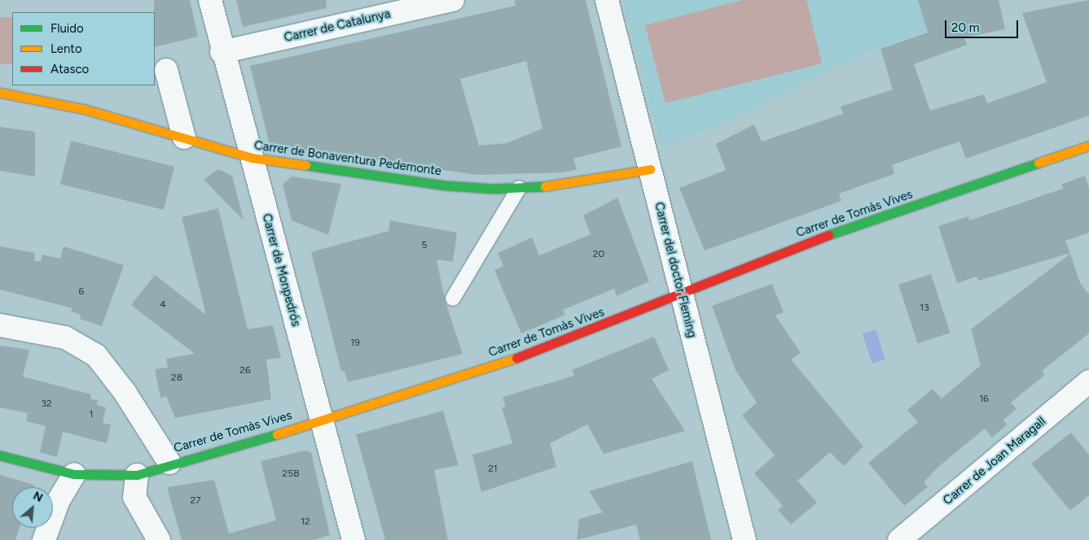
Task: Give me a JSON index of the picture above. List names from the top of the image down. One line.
{"streets":{"street":["Carrer de Catalunya","Carrer de Bonaventura Pedemonte","Carrer de Tomàs Vives","Carrer de Monpedrós","Carrer del doctor Fleming","Carrer de Joan Maragall"]},"crossings":[["Carrer de Catalunya","Carrer de Monpedrós"],["Carrer de Bonaventura Pedemonte","Carrer de Monpedrós"],["Carrer de Bonaventura Pedemonte","Carrer del doctor Fleming"],["Carrer de Tomàs Vives","Carrer de Monpedrós"],["Carrer de Tomàs Vives","Carrer del doctor Fleming"]],"house_numbers":["5","20","6","4","13","19","26","28","16","32","1","21","25B","27","12"],"legend":["Fluido","Lento","Atasco"],"scale_bar":"20 m","north":"top right"}
